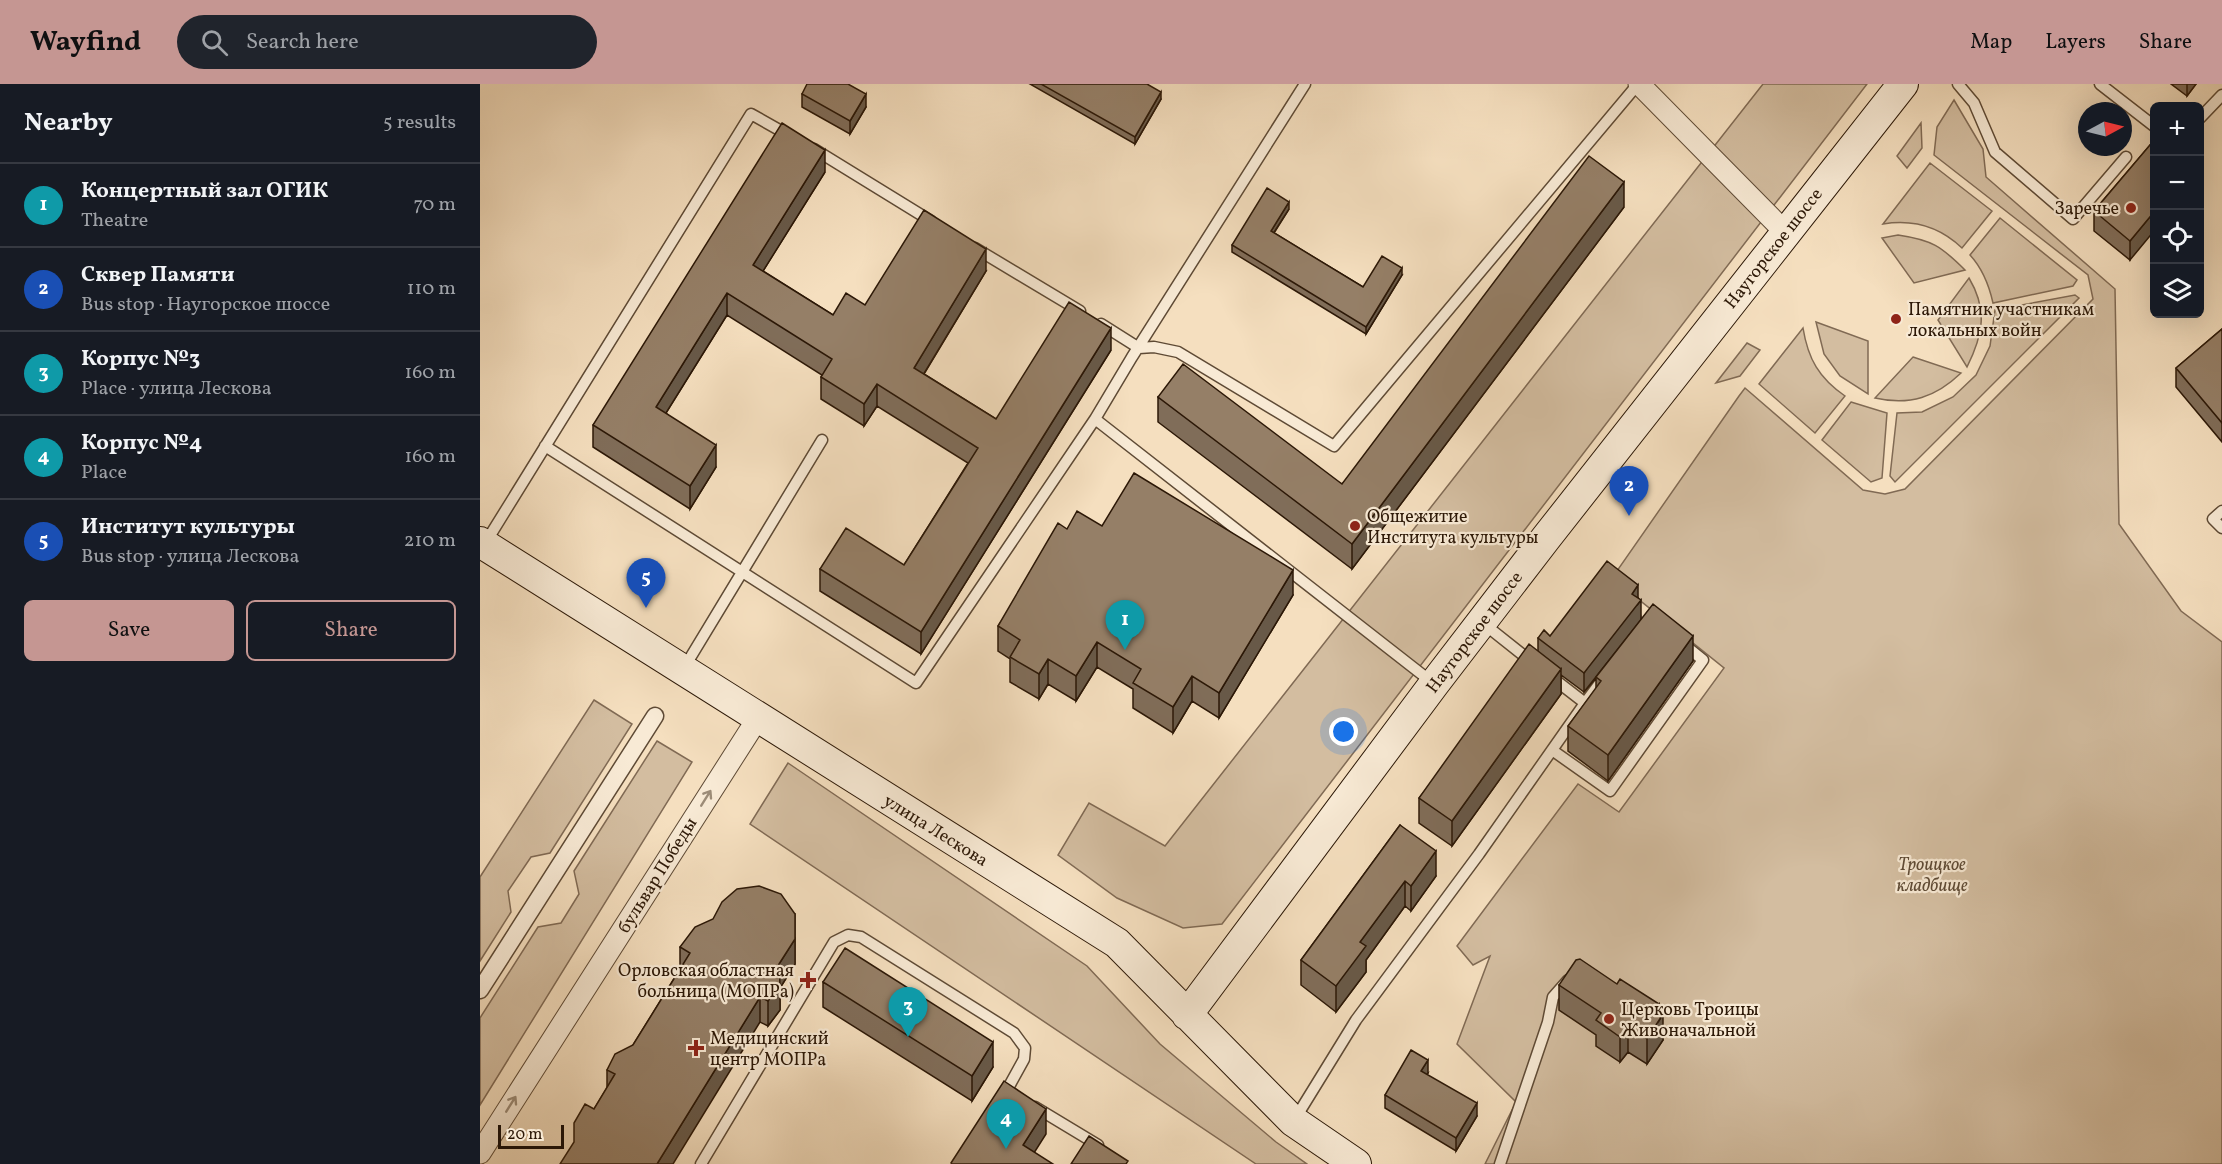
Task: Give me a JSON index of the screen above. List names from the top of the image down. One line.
{"streets":{"main road":["Наугорское шоссе","улица Лескова"],"street":["бульвар Победы"]},"crossings":[["Наугорское шоссе","улица Лескова"],["улица Лескова","бульвар Победы"]],"parks":["Троицкое кладбище"],"places":{"other":["Заречье","Памятник участникам локальных войн","Общежитие Института культуры","Церковь Троицы Живоначальной"],"health":["Орловская областная больница (МОПРа)","Медицинский центр МОПРа"]},"scale_bar":"20 m","north":"right","page":{"header":"Wayfind","search":"Search here","nav":["Map","Layers","Share"],"heading":["Nearby","5 results"],"map_buttons":["+","−"],"list":[{"mark":"1","name":"Концертный зал ОГИК","note":"Theatre","value":"70 m"},{"mark":"2","name":"Сквер Памяти","note":"Bus stop · Наугорское шоссе","value":"110 m"},{"mark":"3","name":"Корпус №3","note":"Place · улица Лескова","value":"160 m"},{"mark":"4","name":"Корпус №4","note":"Place","value":"160 m"},{"mark":"5","name":"Институт культуры","note":"Bus stop · улица Лескова","value":"210 m"}],"pins":["2","5","1","3","4"],"buttons":["Save","Share"],"scale":"20 m"}}
